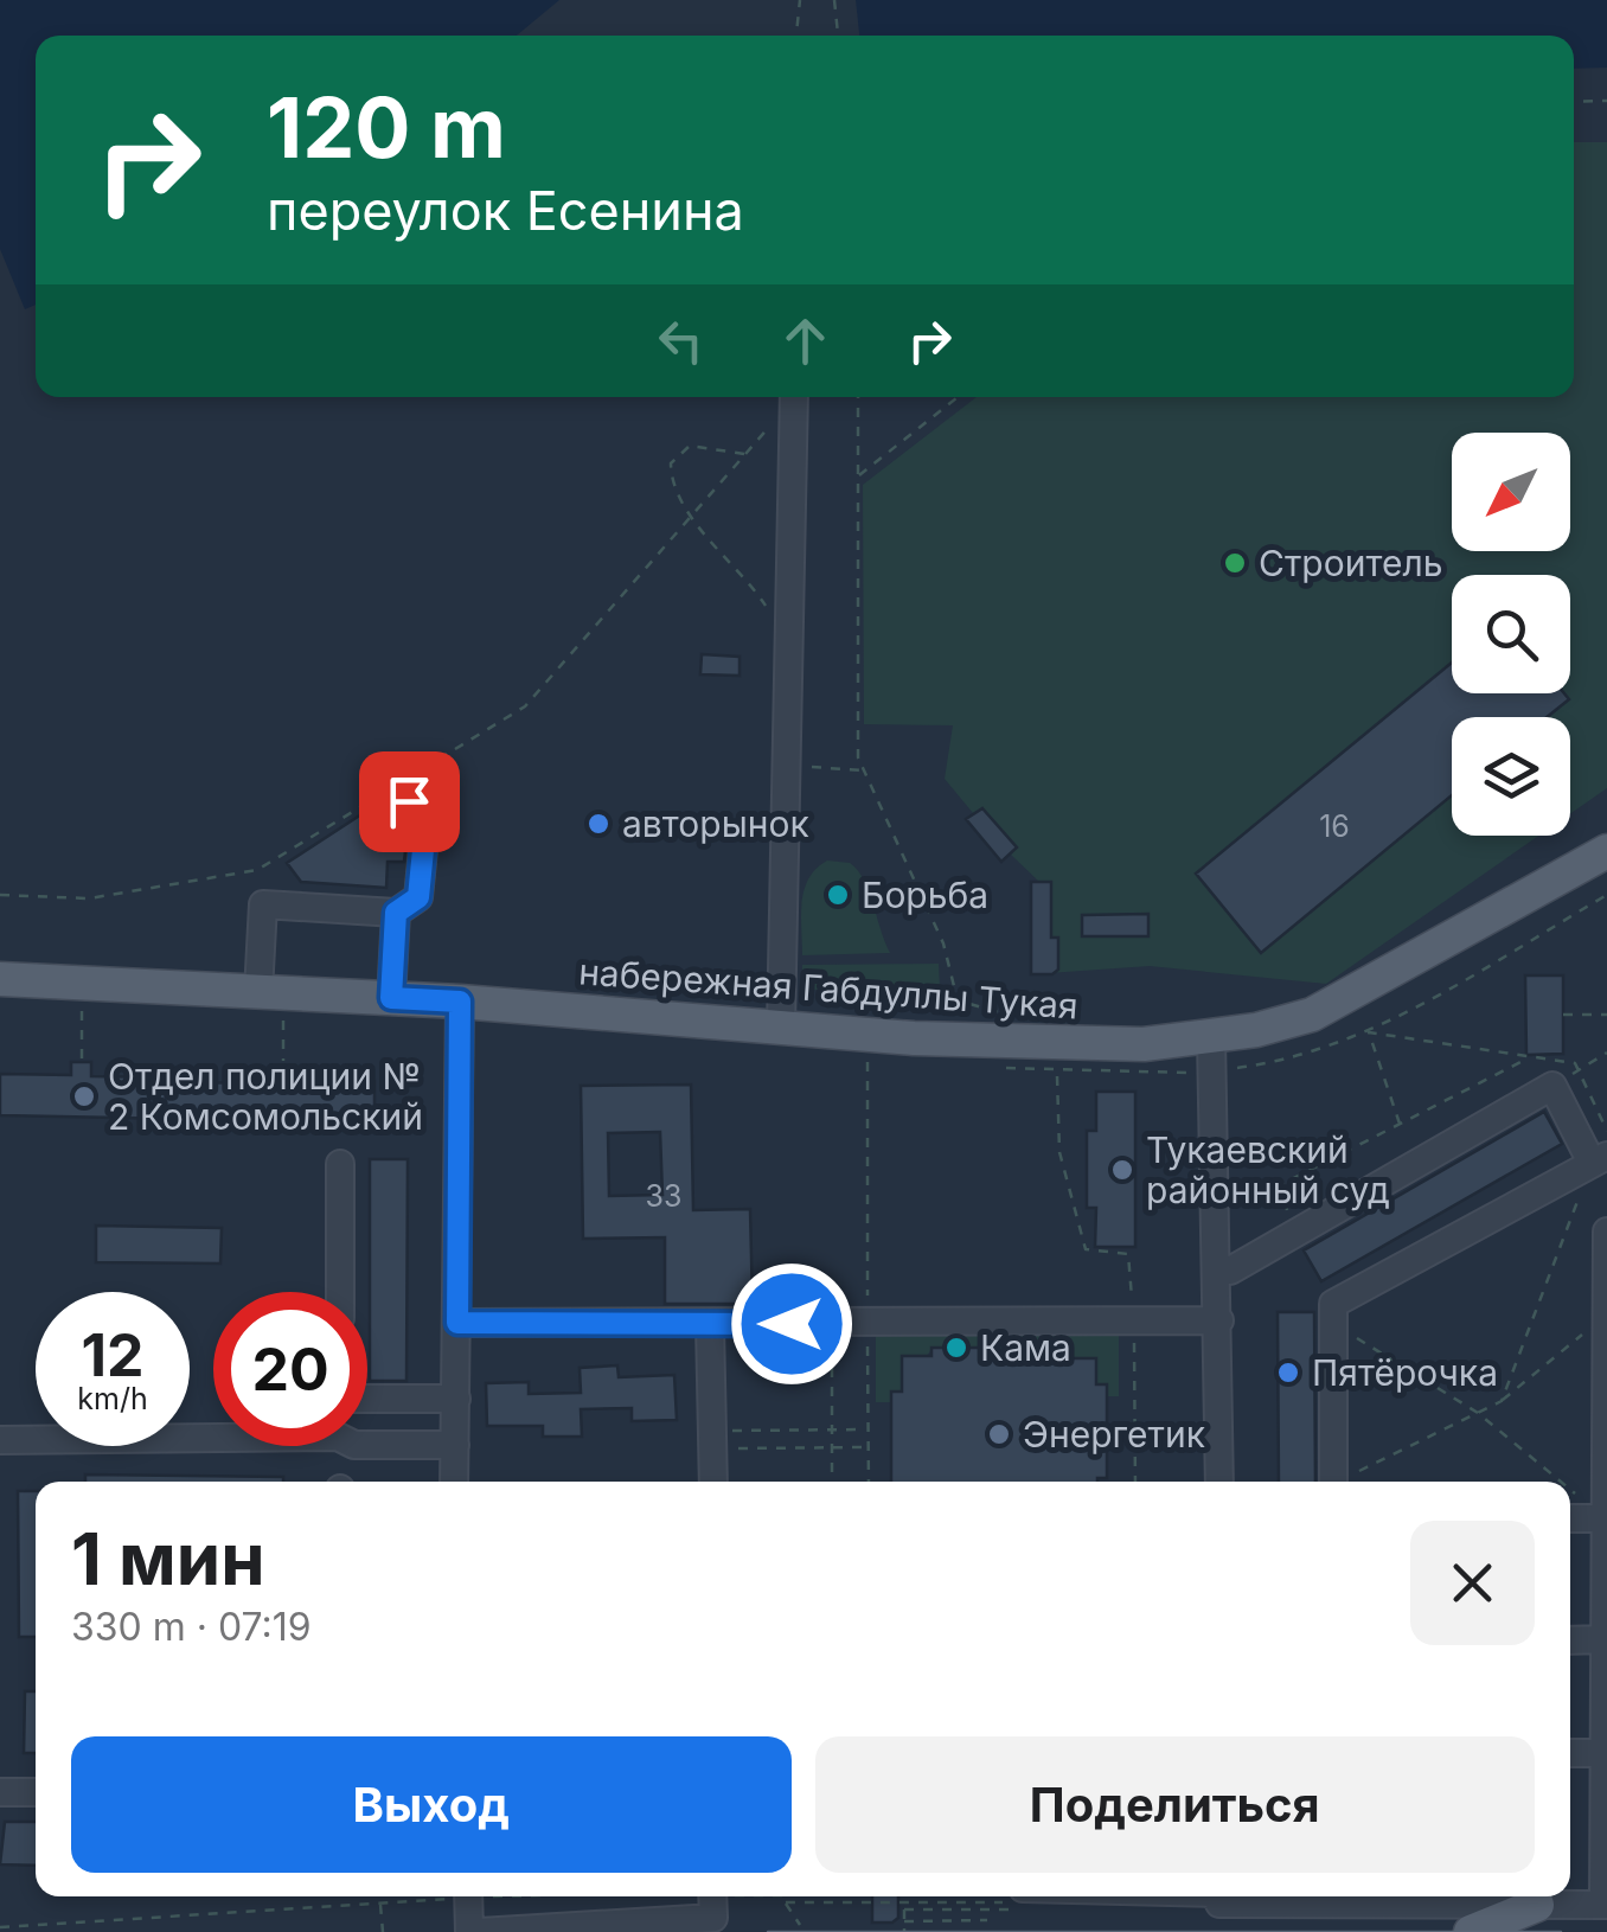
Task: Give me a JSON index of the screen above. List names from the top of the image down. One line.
{"streets":{"main road":["набережная Габдуллы Тукая"]},"places":["Строитель","авторынок","Борьба","Отдел полиции № 2 Комсомольский","Тукаевский районный суд","Кама","Пятёрочка","Энергетик"],"house_numbers":["16","33"],"north":"bottom left","page":{"turn":["120 m","переулок Есенина"],"speed":"12 km/h","limit":"20","heading":["1 мин","330 m · 07:19"],"buttons":["Выход","Поделиться"]}}
